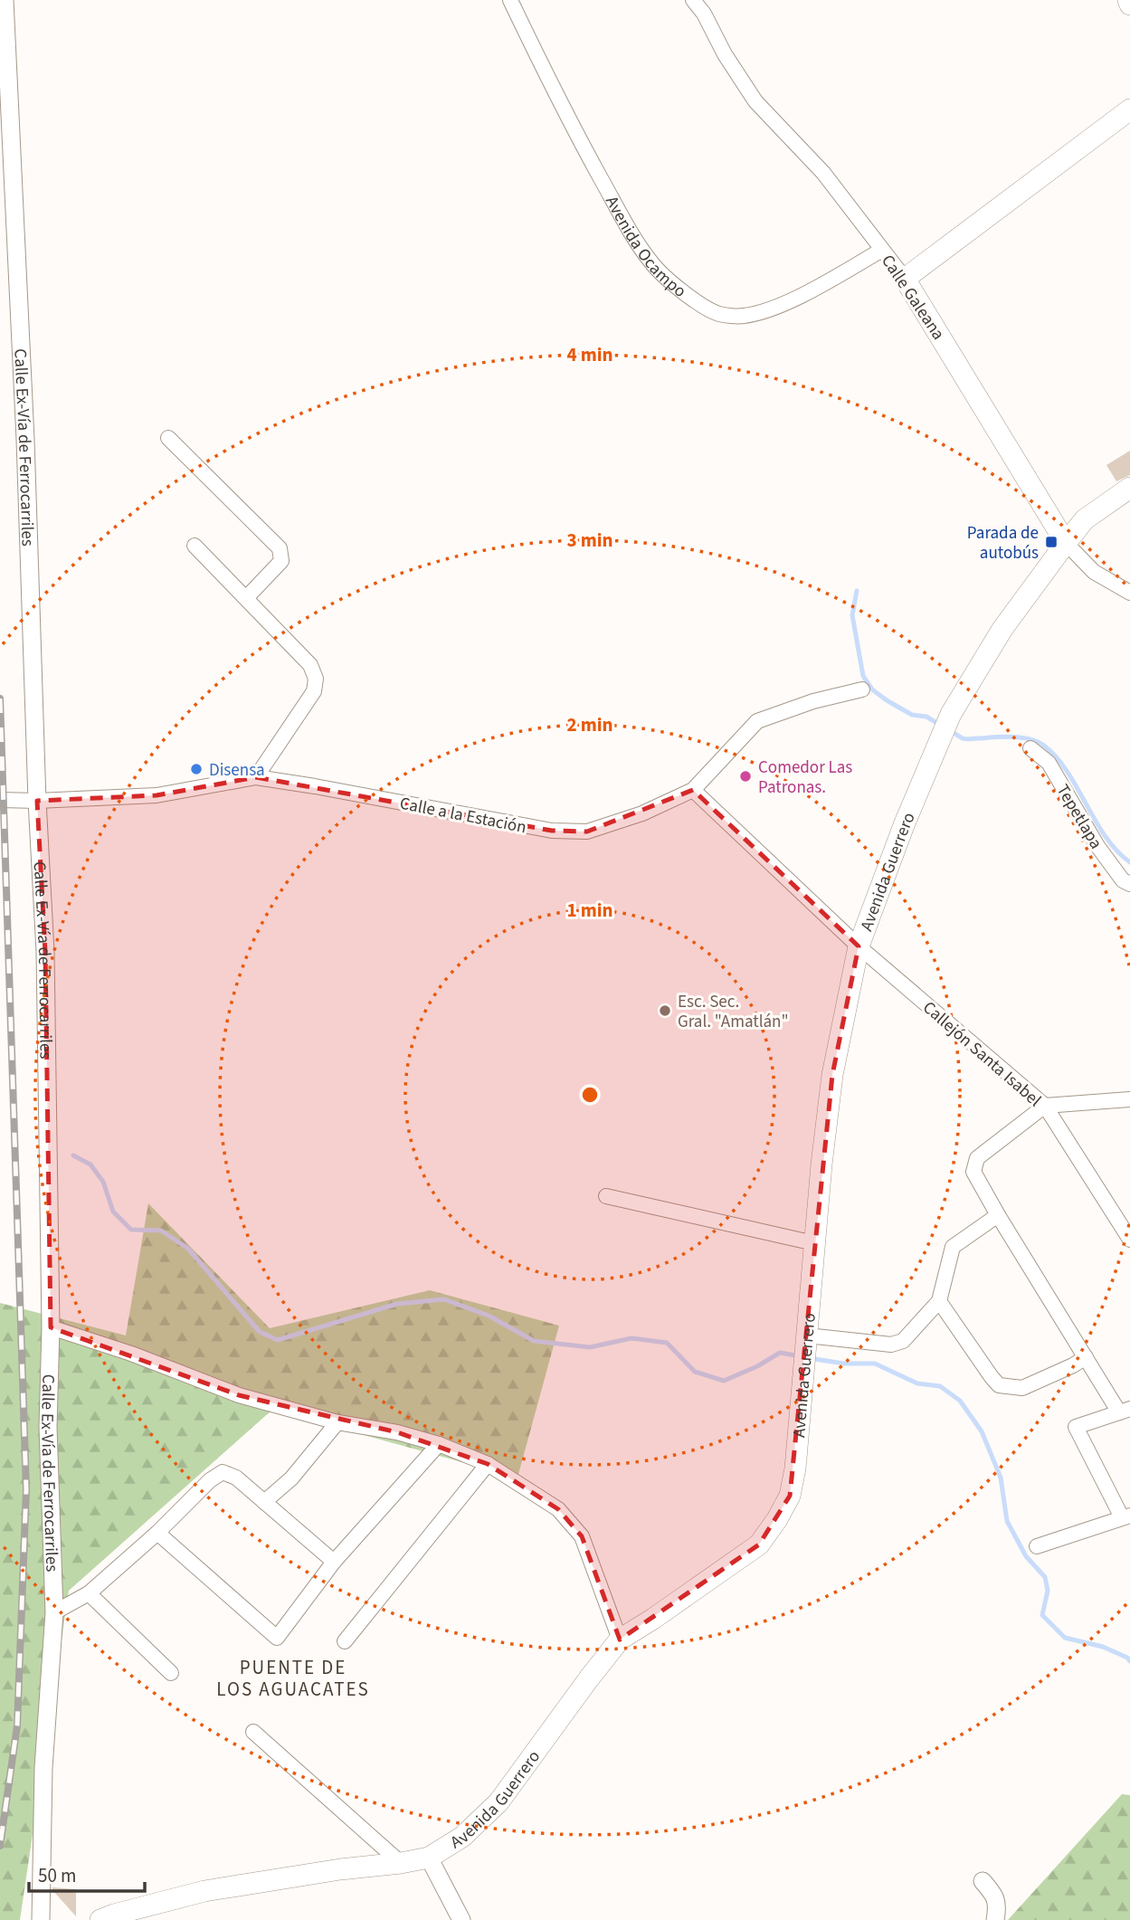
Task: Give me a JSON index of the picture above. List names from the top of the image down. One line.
{"streets":{"main road":["Calle Galeana","Avenida Guerrero"],"street":["Avenida Ocampo","Calle Ex-Vía de Ferrocarriles","Calle a la Estación","Tepetlapa","Callejón Santa Isabel"]},"crossings":[["Avenida Ocampo","Calle Galeana"],["Calle Galeana","Avenida Guerrero"],["Calle Ex-Vía de Ferrocarriles","Calle a la Estación"],["Avenida Guerrero","Callejón Santa Isabel"]],"districts":["PUENTE DE LOS AGUACATES"],"places":{"transit":["Parada de autobús"],"other":["Disensa","Comedor Las Patronas.","Esc. Sec. Gral. \"Amatlán\""]},"scale_bar":"50 m","rings":["4 min","3 min","2 min","1 min"]}
